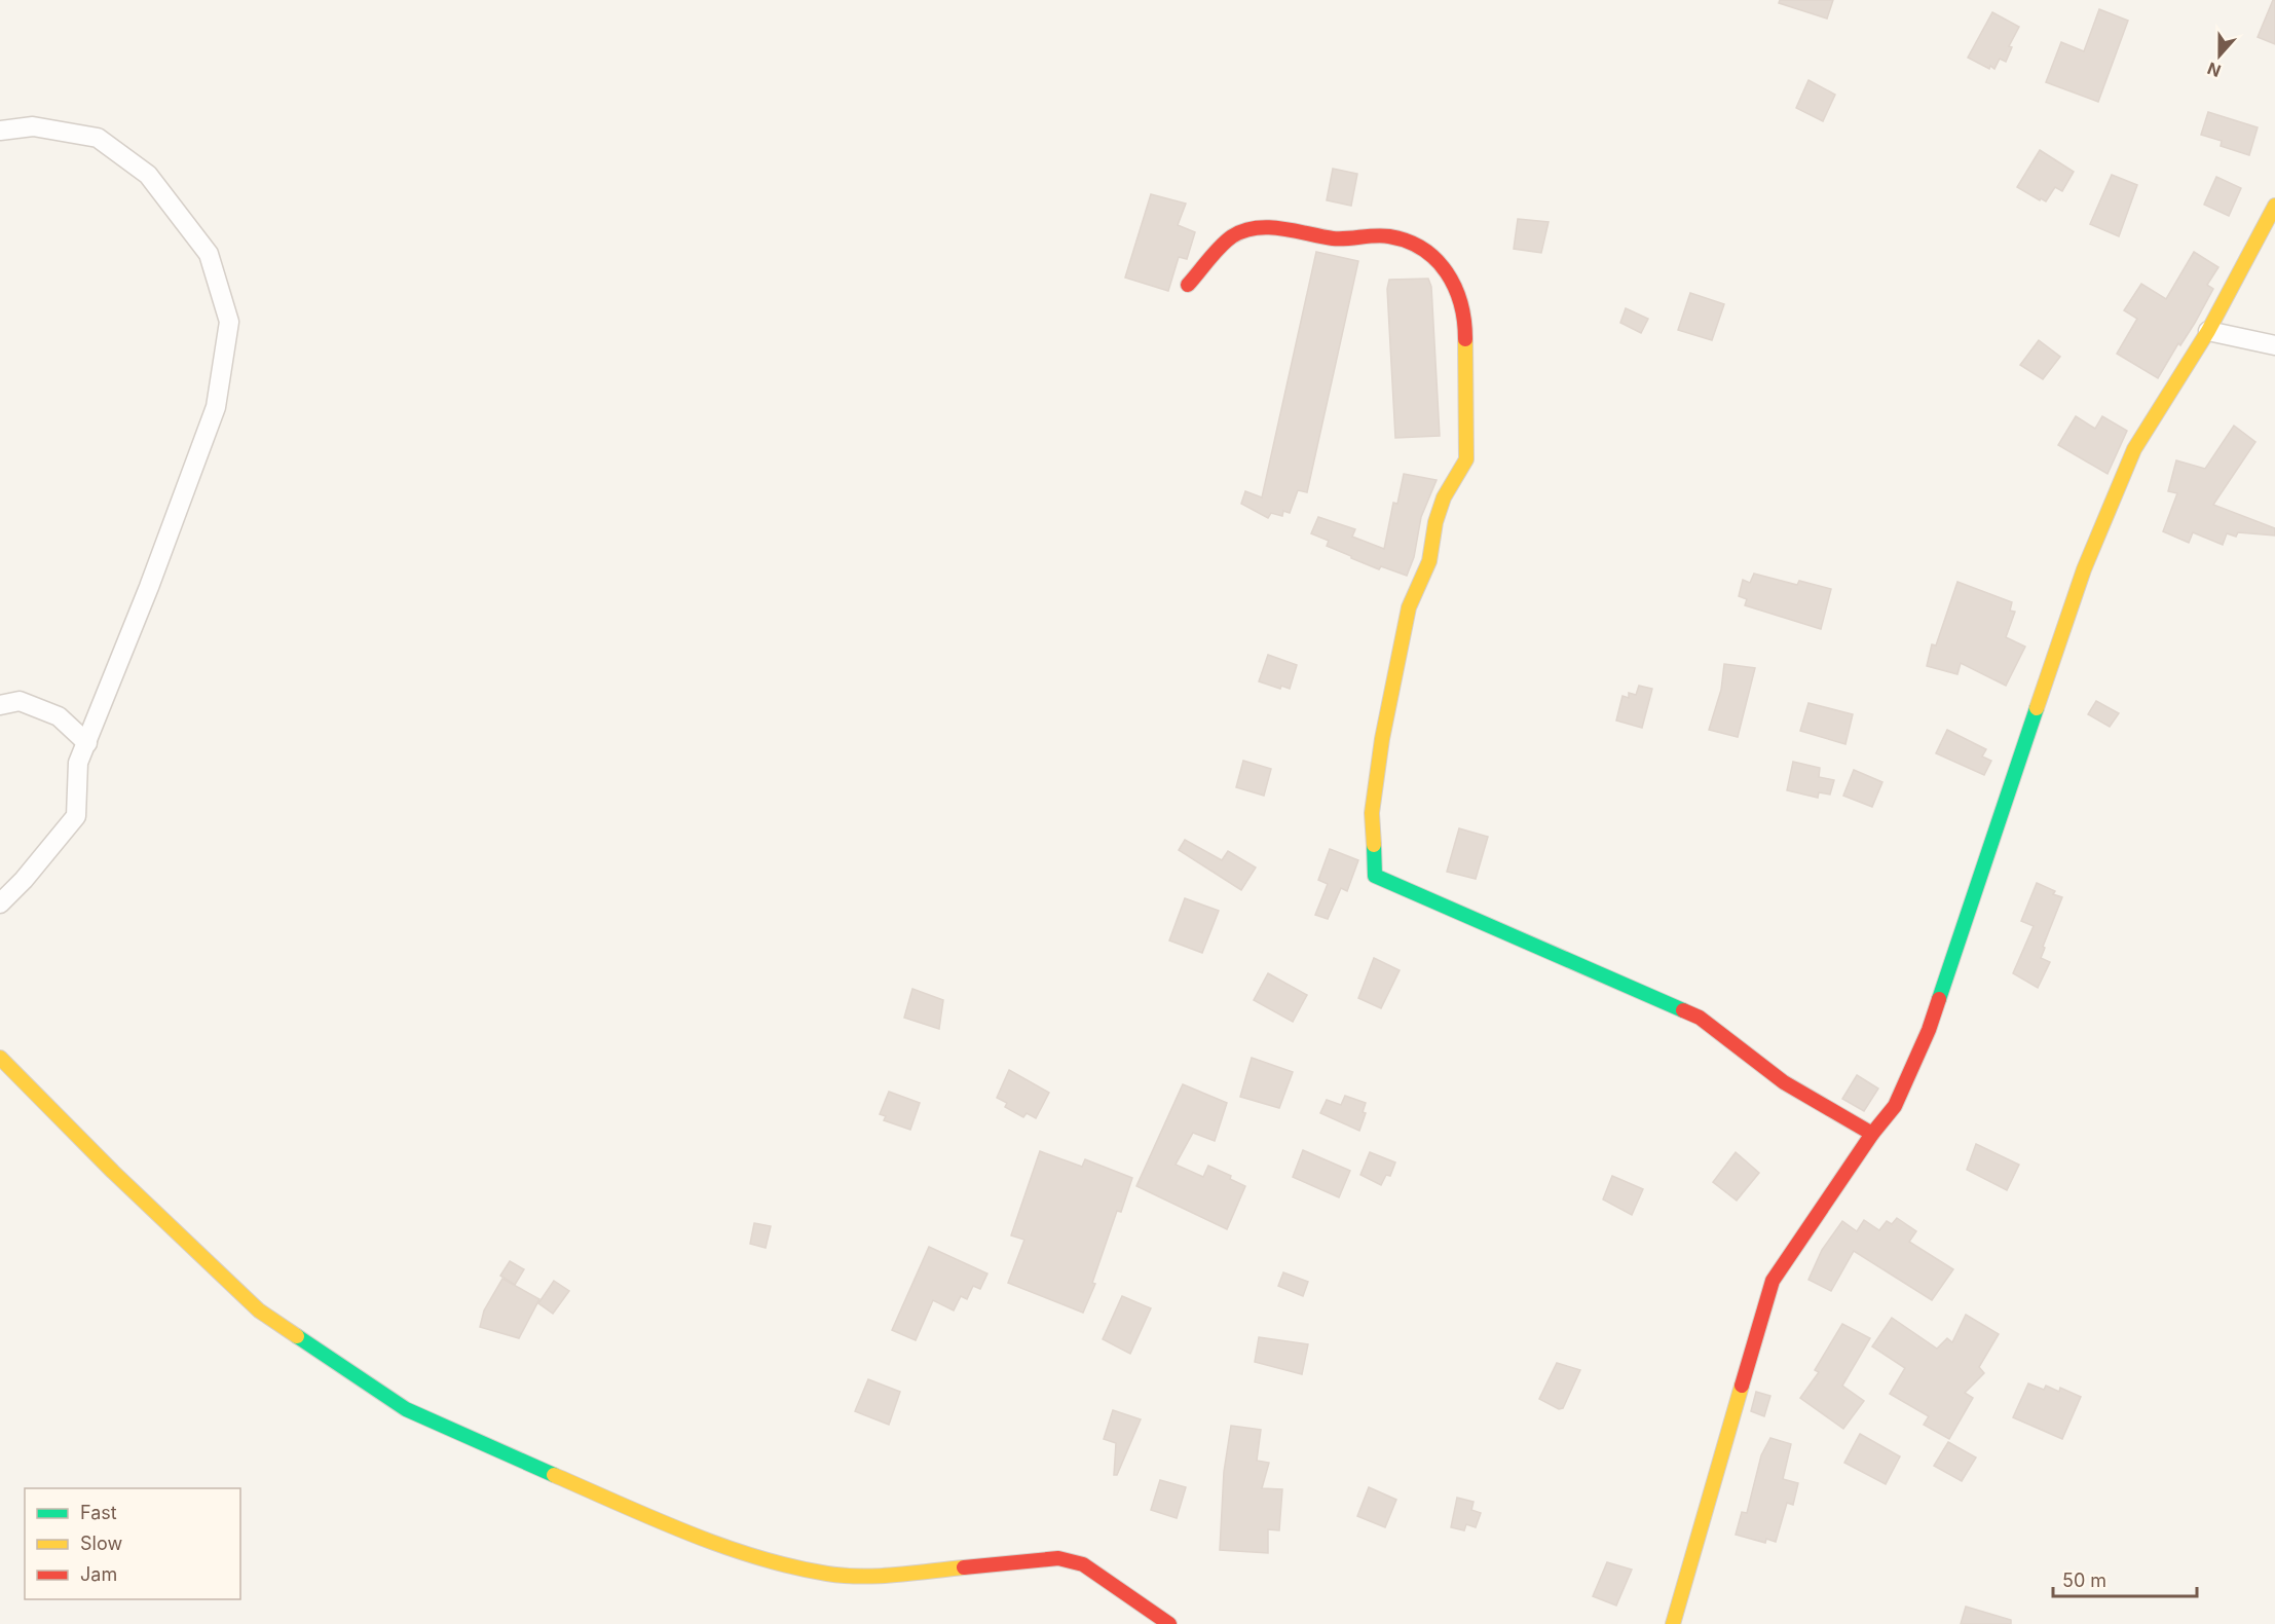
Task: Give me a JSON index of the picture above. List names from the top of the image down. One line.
{"legend":["Fast","Slow","Jam"],"scale_bar":"50 m","north":"bottom"}
